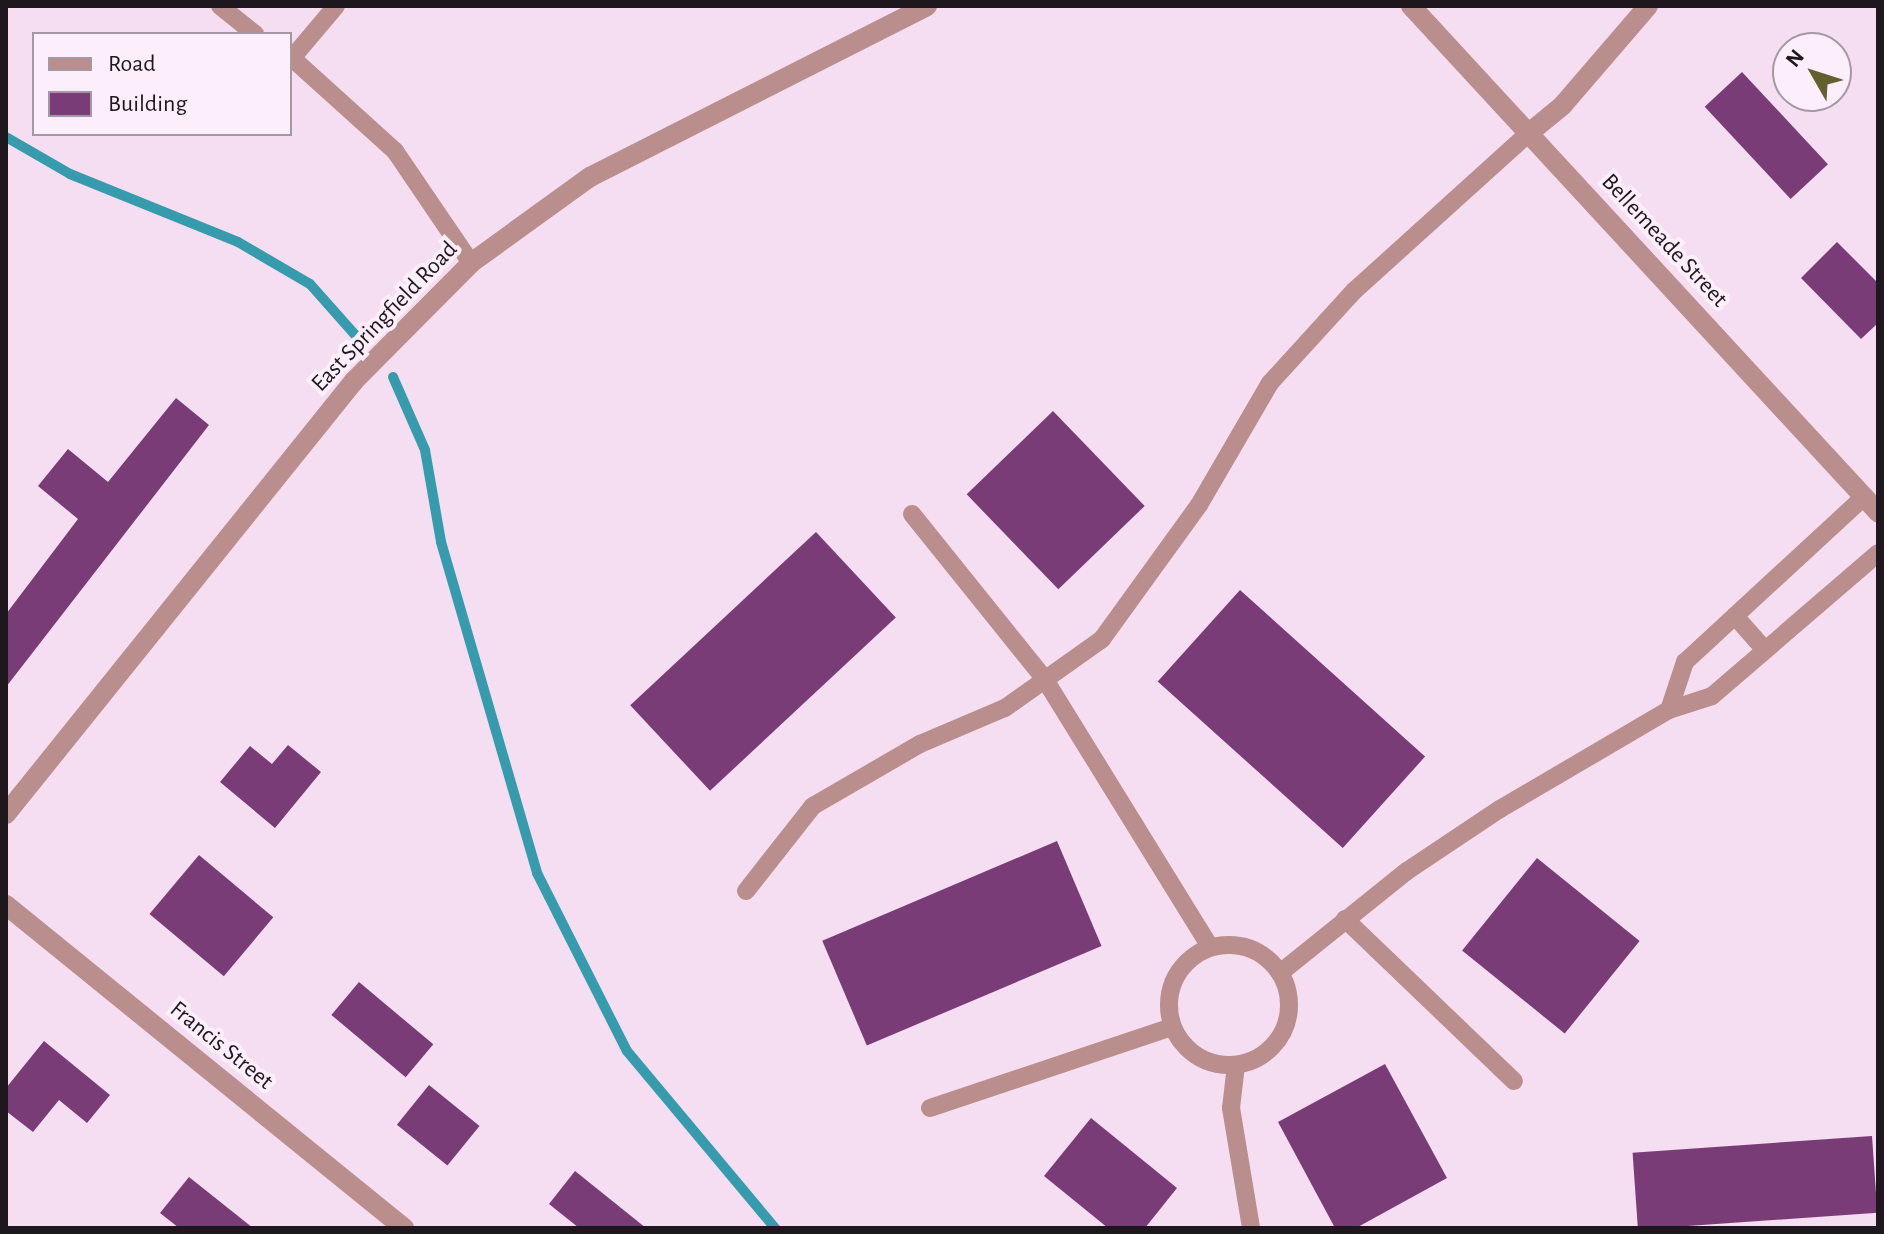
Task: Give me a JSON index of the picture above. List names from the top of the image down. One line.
{"streets":{"street":["Bellemeade Street","East Springfield Road","Francis Street"]},"legend":["Road","Building"],"north":"top left"}
